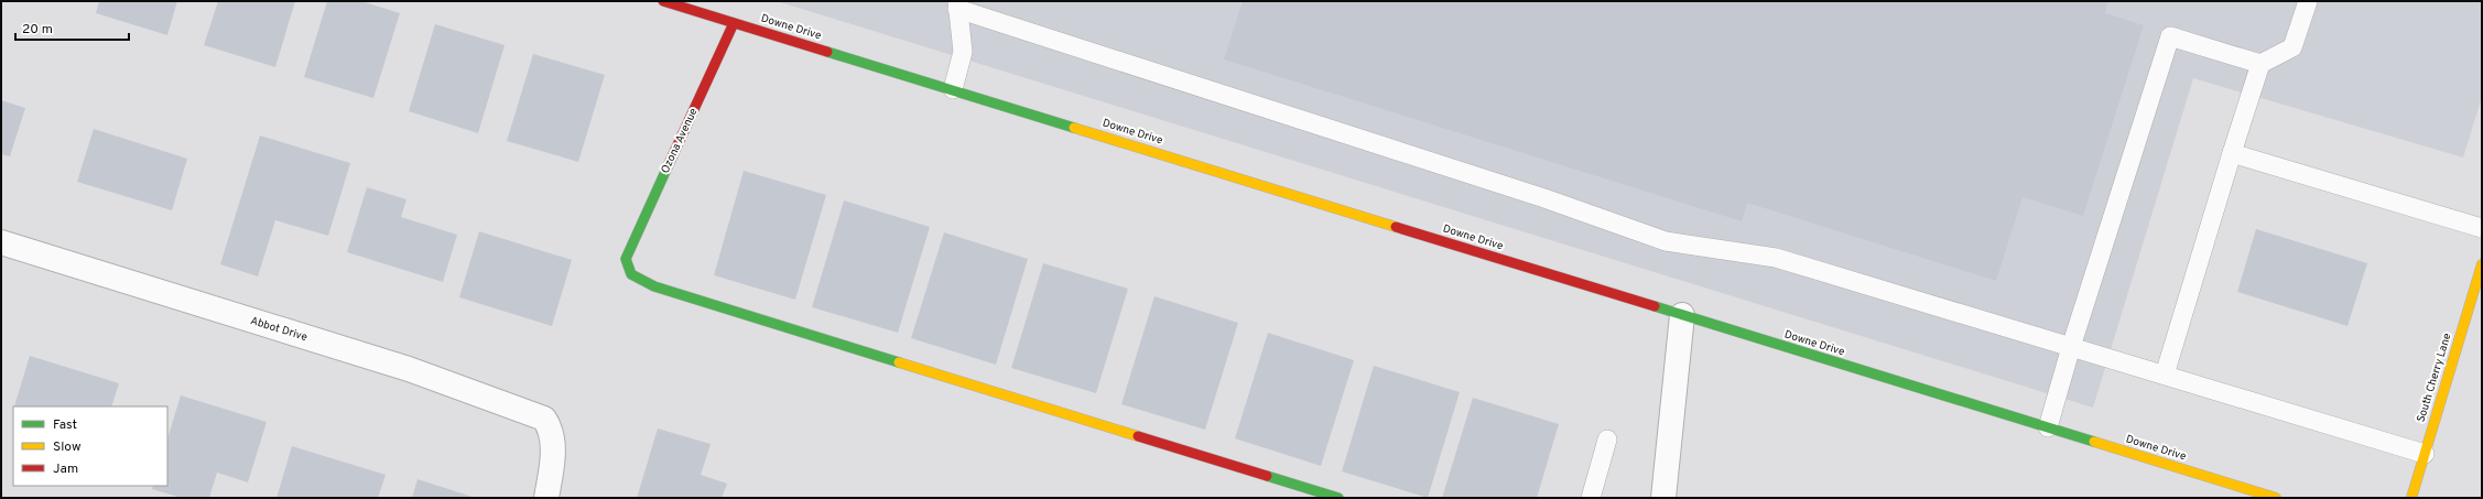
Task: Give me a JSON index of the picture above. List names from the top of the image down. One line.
{"streets":{"street":["Downe Drive","Ozona Avenue","Abbot Drive","South Cherry Lane"]},"crossings":[["Downe Drive","Ozona Avenue"]],"legend":["Fast","Slow","Jam"],"scale_bar":"20 m"}
